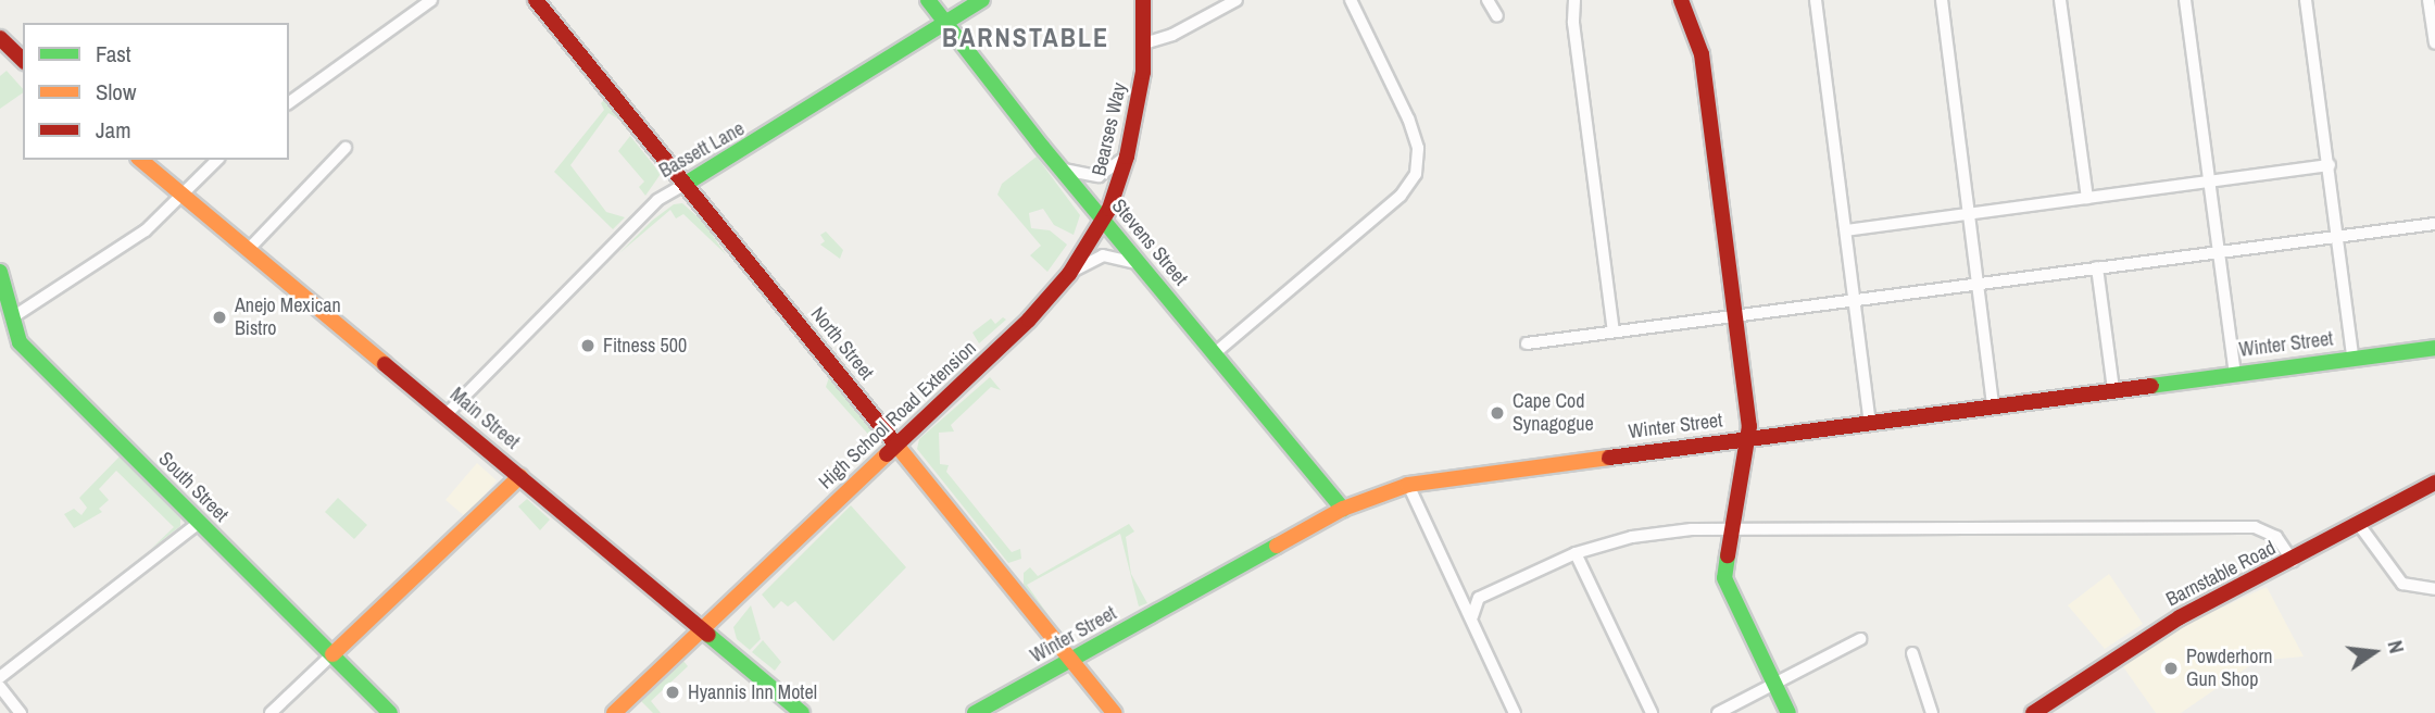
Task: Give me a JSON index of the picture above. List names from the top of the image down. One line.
{"streets":{"street":["Bearses Way","Bassett Lane","Stevens Street","North Street","Winter Street","High School Road Extension","Main Street","South Street","Barnstable Road"]},"crossings":[["Bearses Way","Stevens Street"],["Bearses Way","High School Road Extension"],["Bassett Lane","Stevens Street"],["Bassett Lane","North Street"],["Bassett Lane","Main Street"],["Stevens Street","Winter Street"],["Stevens Street","High School Road Extension"],["North Street","Winter Street"],["North Street","High School Road Extension"],["High School Road Extension","Main Street"]],"districts":["BARNSTABLE"],"places":["Anejo Mexican Bistro","Fitness 500","Cape Cod Synagogue","Powderhorn Gun Shop","Hyannis Inn Motel"],"legend":["Fast","Slow","Jam"],"north":"right"}
